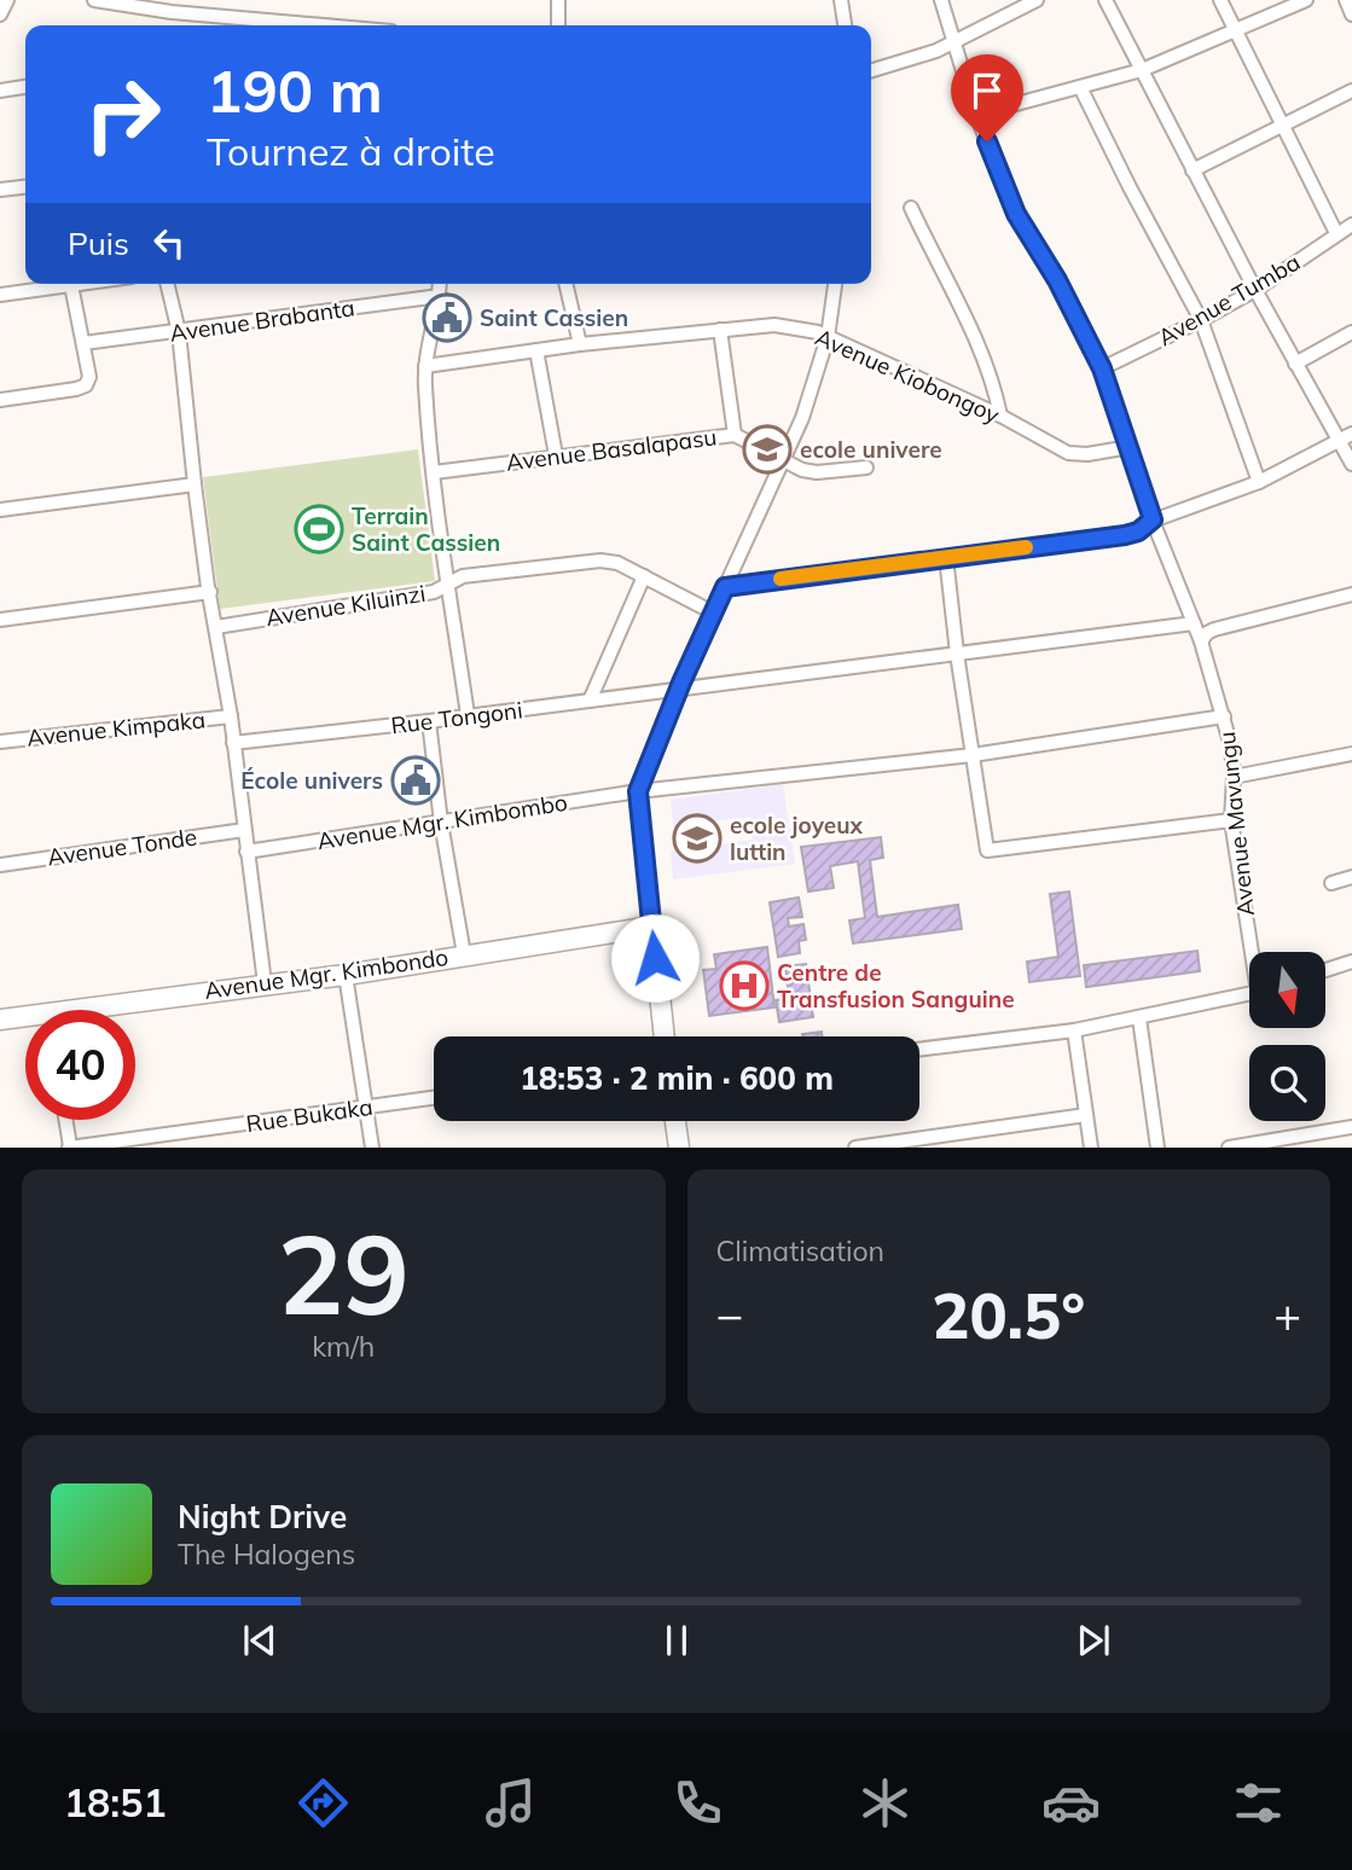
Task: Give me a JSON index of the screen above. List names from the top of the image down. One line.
{"streets":{"street":["Avenue Tumba","Avenue Brabanta","Avenue Kiobongoy","Avenue Basalapasu","Avenue Kiluinzi","Rue Tongoni","Avenue Kimpaka","Avenue Mgr. Kimbombo","Avenue Mavungu","Avenue Tonde","Avenue Mgr. Kimbondo","Rue Bukaka"]},"crossings":[["Avenue Tumba","Avenue Mavungu"],["Avenue Kiobongoy","Avenue Mavungu"],["Rue Tongoni","Avenue Mavungu"],["Avenue Mgr. Kimbombo","Avenue Mavungu"]],"places":{"public building":["Saint Cassien","École univers"],"school or university":["ecole univere","ecole joyeux luttin"],"sports":["Terrain Saint Cassien"],"hospital":["Centre de Transfusion Sanguine"]},"north":"bottom","page":{"turn":["190 m","Tournez à droite"],"then":"Puis","limit":"40","trip":"18:53 · 2 min · 600 m","tile":[["29","km/h"],"Climatisation"],"heat":["−","20.5°","+"],"song":["Night Drive","The Halogens"],"tabs":"18:51"}}
